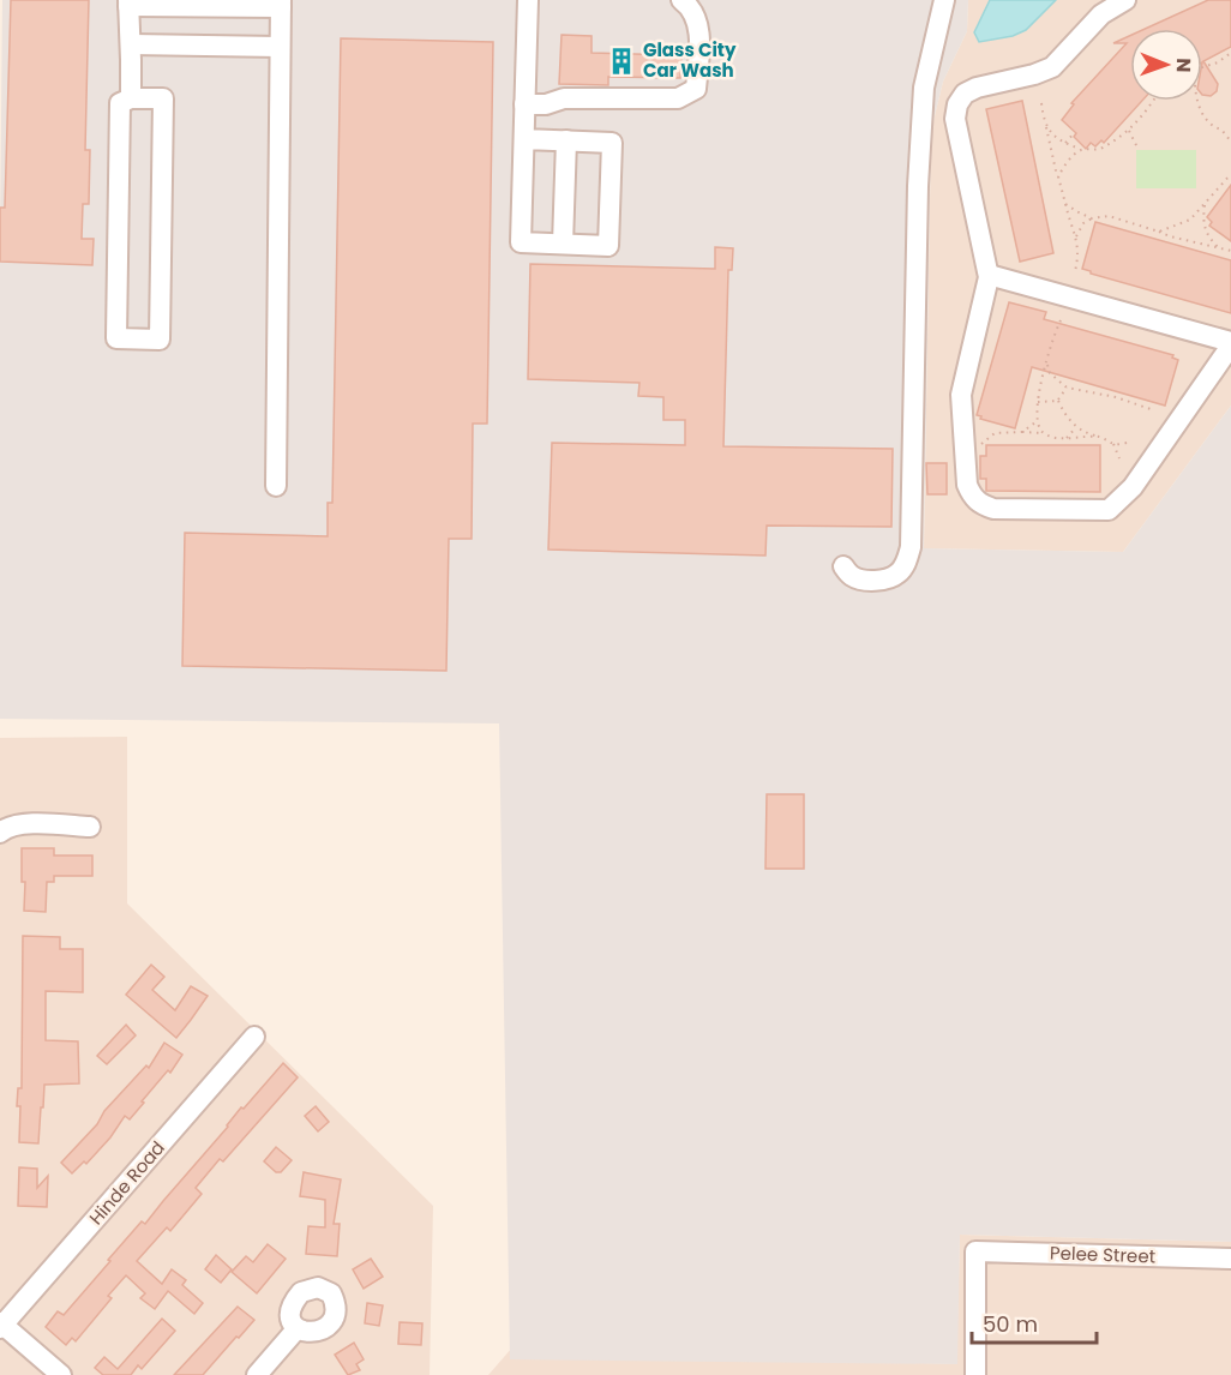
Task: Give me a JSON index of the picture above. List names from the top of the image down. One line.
{"streets":{"street":["Hinde Road","Pelee Street"]},"places":{"building":["Glass City Car Wash"]},"scale_bar":"50 m","north":"right"}
